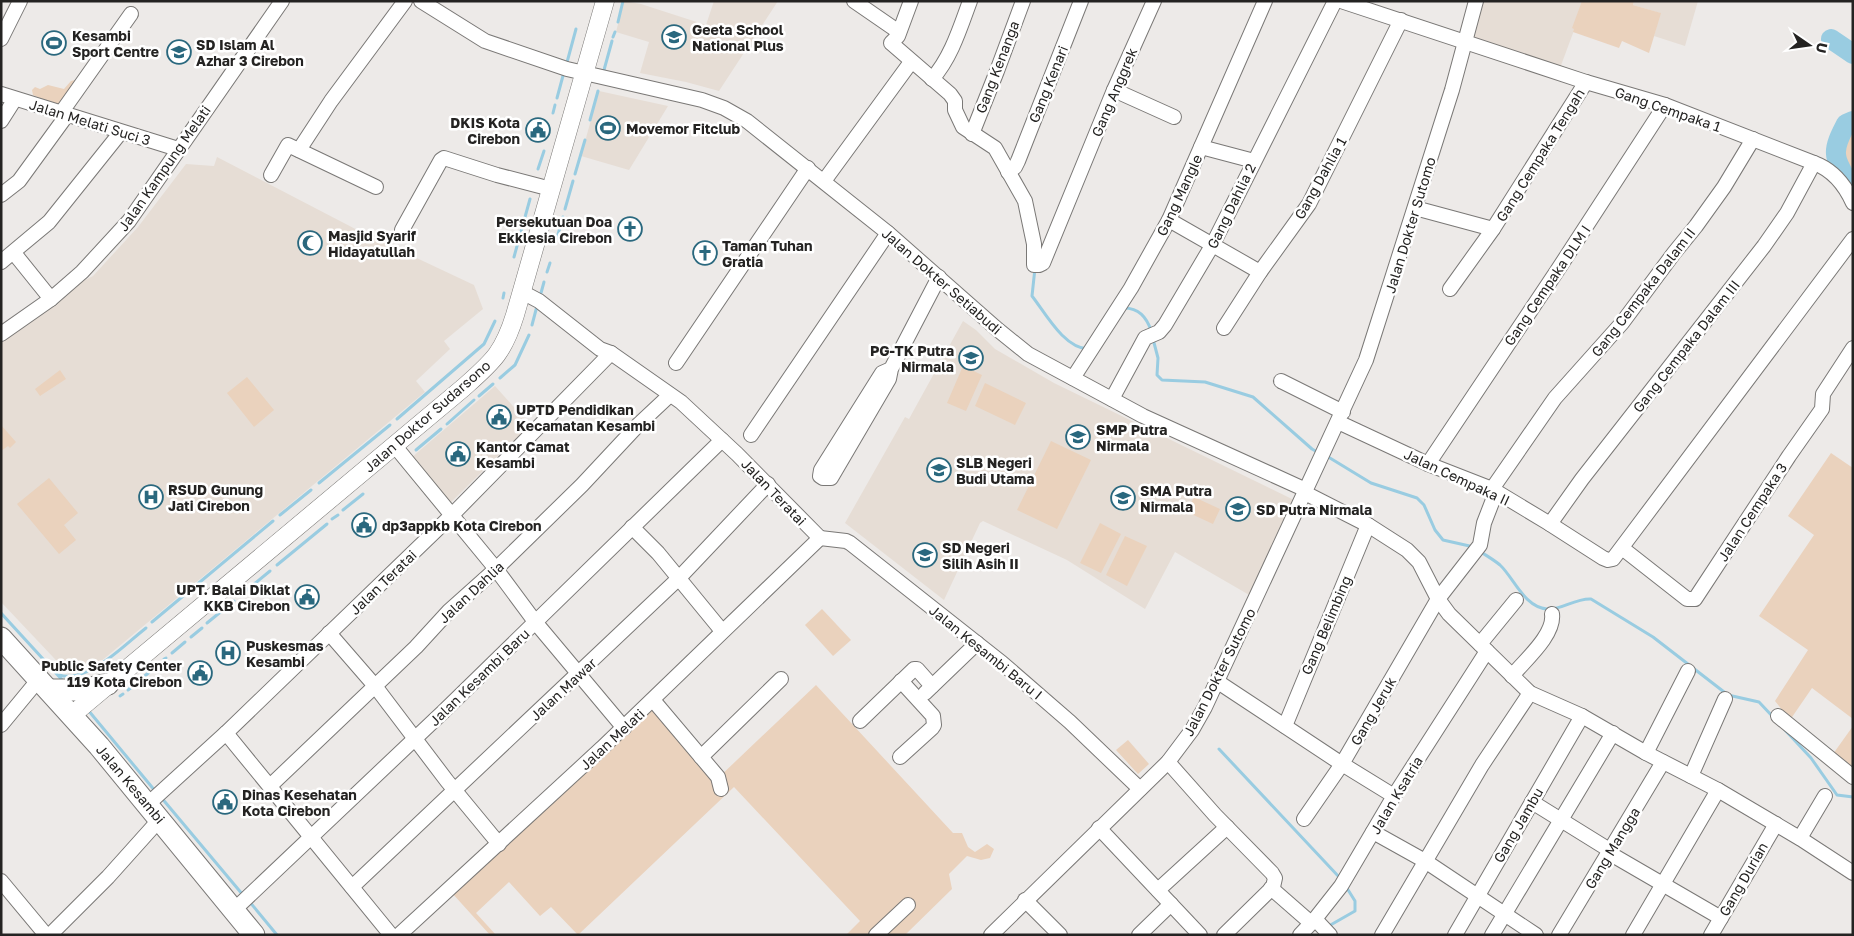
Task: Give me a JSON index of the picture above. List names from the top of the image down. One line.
{"streets":{"main road":["Jalan Kesambi"],"street":["Gang Kenanga","Gang Kenari","Gang Anggrek","Gang Cempaka 1","Jalan Melati Suci 3","Gang Cempaka Tengah","Jalan Kampung Melati","Gang Dahlia 1","Gang Mangle","Gang Dahlia 2","Jalan Dokter Sutomo","Jalan Dokter Setiabudi","Gang Cempaka DLM I","Gang Cempaka Dalam II","Gang Cempaka Dalam III","Jalan Doktor Sudarsono","Jalan Cempaka II","Jalan Teratai","Jalan Cempaka 3","Jalan Dahlia","Gang Belimbing","Jalan Kesambi Baru I","Jalan Kesambi Baru","Jalan Mawar","Gang Jeruk","Jalan Melati","Jalan Ksatria","Gang Jambu","Gang Mangga","Gang Durian"]},"crossings":[["Gang Kenari","Gang Anggrek"],["Gang Cempaka 1","Gang Cempaka Tengah"],["Gang Cempaka 1","Gang Dahlia 1"],["Gang Cempaka 1","Jalan Dokter Sutomo"],["Gang Cempaka 1","Gang Cempaka DLM I"],["Gang Cempaka 1","Gang Cempaka Dalam II"],["Gang Cempaka 1","Gang Cempaka Dalam III"],["Jalan Melati Suci 3","Jalan Kampung Melati"],["Gang Cempaka Tengah","Jalan Dokter Sutomo"],["Gang Mangle","Jalan Dokter Setiabudi"],["Gang Dahlia 2","Jalan Dokter Setiabudi"],["Jalan Dokter Sutomo","Jalan Dokter Setiabudi"],["Jalan Dokter Sutomo","Jalan Cempaka II"],["Jalan Dokter Sutomo","Jalan Kesambi Baru I"],["Jalan Dokter Setiabudi","Jalan Doktor Sudarsono"],["Jalan Dokter Setiabudi","Gang Belimbing"],["Jalan Dokter Setiabudi","Gang Jeruk"],["Jalan Dokter Setiabudi","Jalan Ksatria"],["Jalan Dokter Setiabudi","Gang Jambu"],["Jalan Dokter Setiabudi","Gang Mangga"],["Jalan Dokter Setiabudi","Gang Durian"],["Gang Cempaka DLM I","Jalan Cempaka II"],["Gang Cempaka Dalam II","Jalan Cempaka II"],["Gang Cempaka Dalam II","Gang Jeruk"],["Gang Cempaka Dalam III","Jalan Cempaka II"],["Jalan Doktor Sudarsono","Jalan Teratai"],["Jalan Cempaka II","Jalan Cempaka 3"],["Jalan Teratai","Jalan Dahlia"],["Jalan Teratai","Jalan Kesambi Baru I"],["Jalan Teratai","Jalan Kesambi Baru"],["Jalan Teratai","Jalan Mawar"],["Jalan Teratai","Jalan Melati"],["Jalan Teratai","Jalan Kesambi"],["Jalan Kesambi Baru I","Jalan Melati"],["Jalan Kesambi Baru","Jalan Kesambi"]],"places":{"school or university":["Geeta School National Plus","SD Islam Al Azhar 3 Cirebon","PG-TK Putra Nirmala","SMP Putra Nirmala","SLB Negeri Budi Utama","SMA Putra Nirmala","SD Putra Nirmala","SD Negeri Silih Asih II"],"sports":["Kesambi Sport Centre","Movemor Fitclub"],"public building":["DKIS Kota Cirebon","UPTD Pendidikan Kecamatan Kesambi","Kantor Camat Kesambi","dp3appkb Kota Cirebon","UPT. Balai Diklat KKB Cirebon","Public Safety Center 119 Kota Cirebon","Dinas Kesehatan Kota Cirebon"],"church":["Persekutuan Doa Ekklesia Cirebon","Taman Tuhan Gratia"],"mosque":["Masjid Syarif Hidayatullah"],"hospital":["RSUD Gunung Jati Cirebon","Puskesmas Kesambi"]},"north":"right"}
